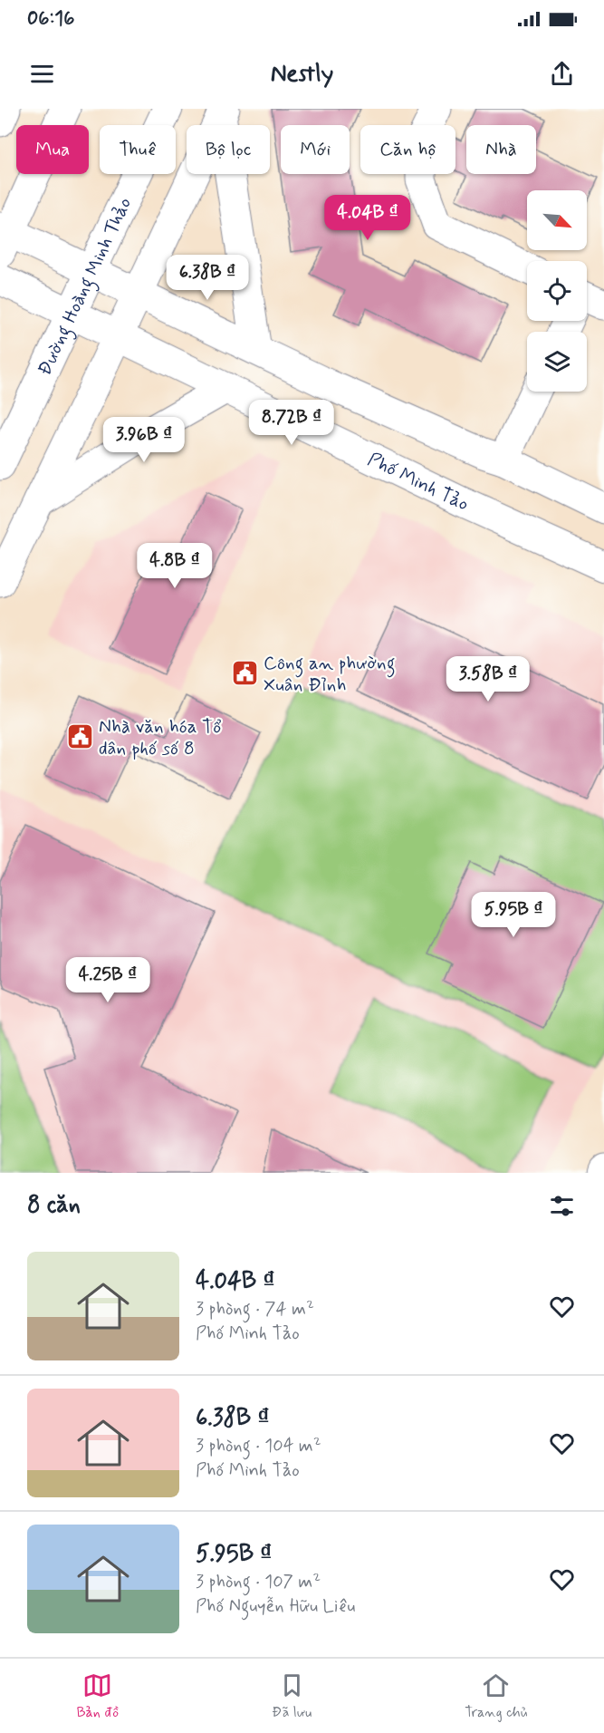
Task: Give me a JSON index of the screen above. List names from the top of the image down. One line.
{"streets":{"street":["Đường Hoàng Minh Thảo","Phố Minh Tảo"]},"places":{"public building":["Công an phường Xuân Đỉnh","Nhà văn hóa Tổ dân phố số 8"]},"north":"bottom right","page":{"status":"06:16","header":"Nestly","chip":["Mua","Thuê","Bộ lọc","Mới","Căn hộ","Nhà"],"price":["4.04B ₫","6.38B ₫","8.72B ₫","3.96B ₫","4.8B ₫","3.58B ₫","5.95B ₫","4.25B ₫"],"heading":"8 căn","list":[{"name":"4.04B ₫","note":"3 phòng · 74 m² · Phố Minh Tảo"},{"name":"6.38B ₫","note":"3 phòng · 104 m² · Phố Minh Tảo"},{"name":"5.95B ₫","note":"3 phòng · 107 m² · Phố Nguyễn Hữu Liêu"}],"tabs":["Bản đồ","Đã lưu","Trang chủ"]}}
